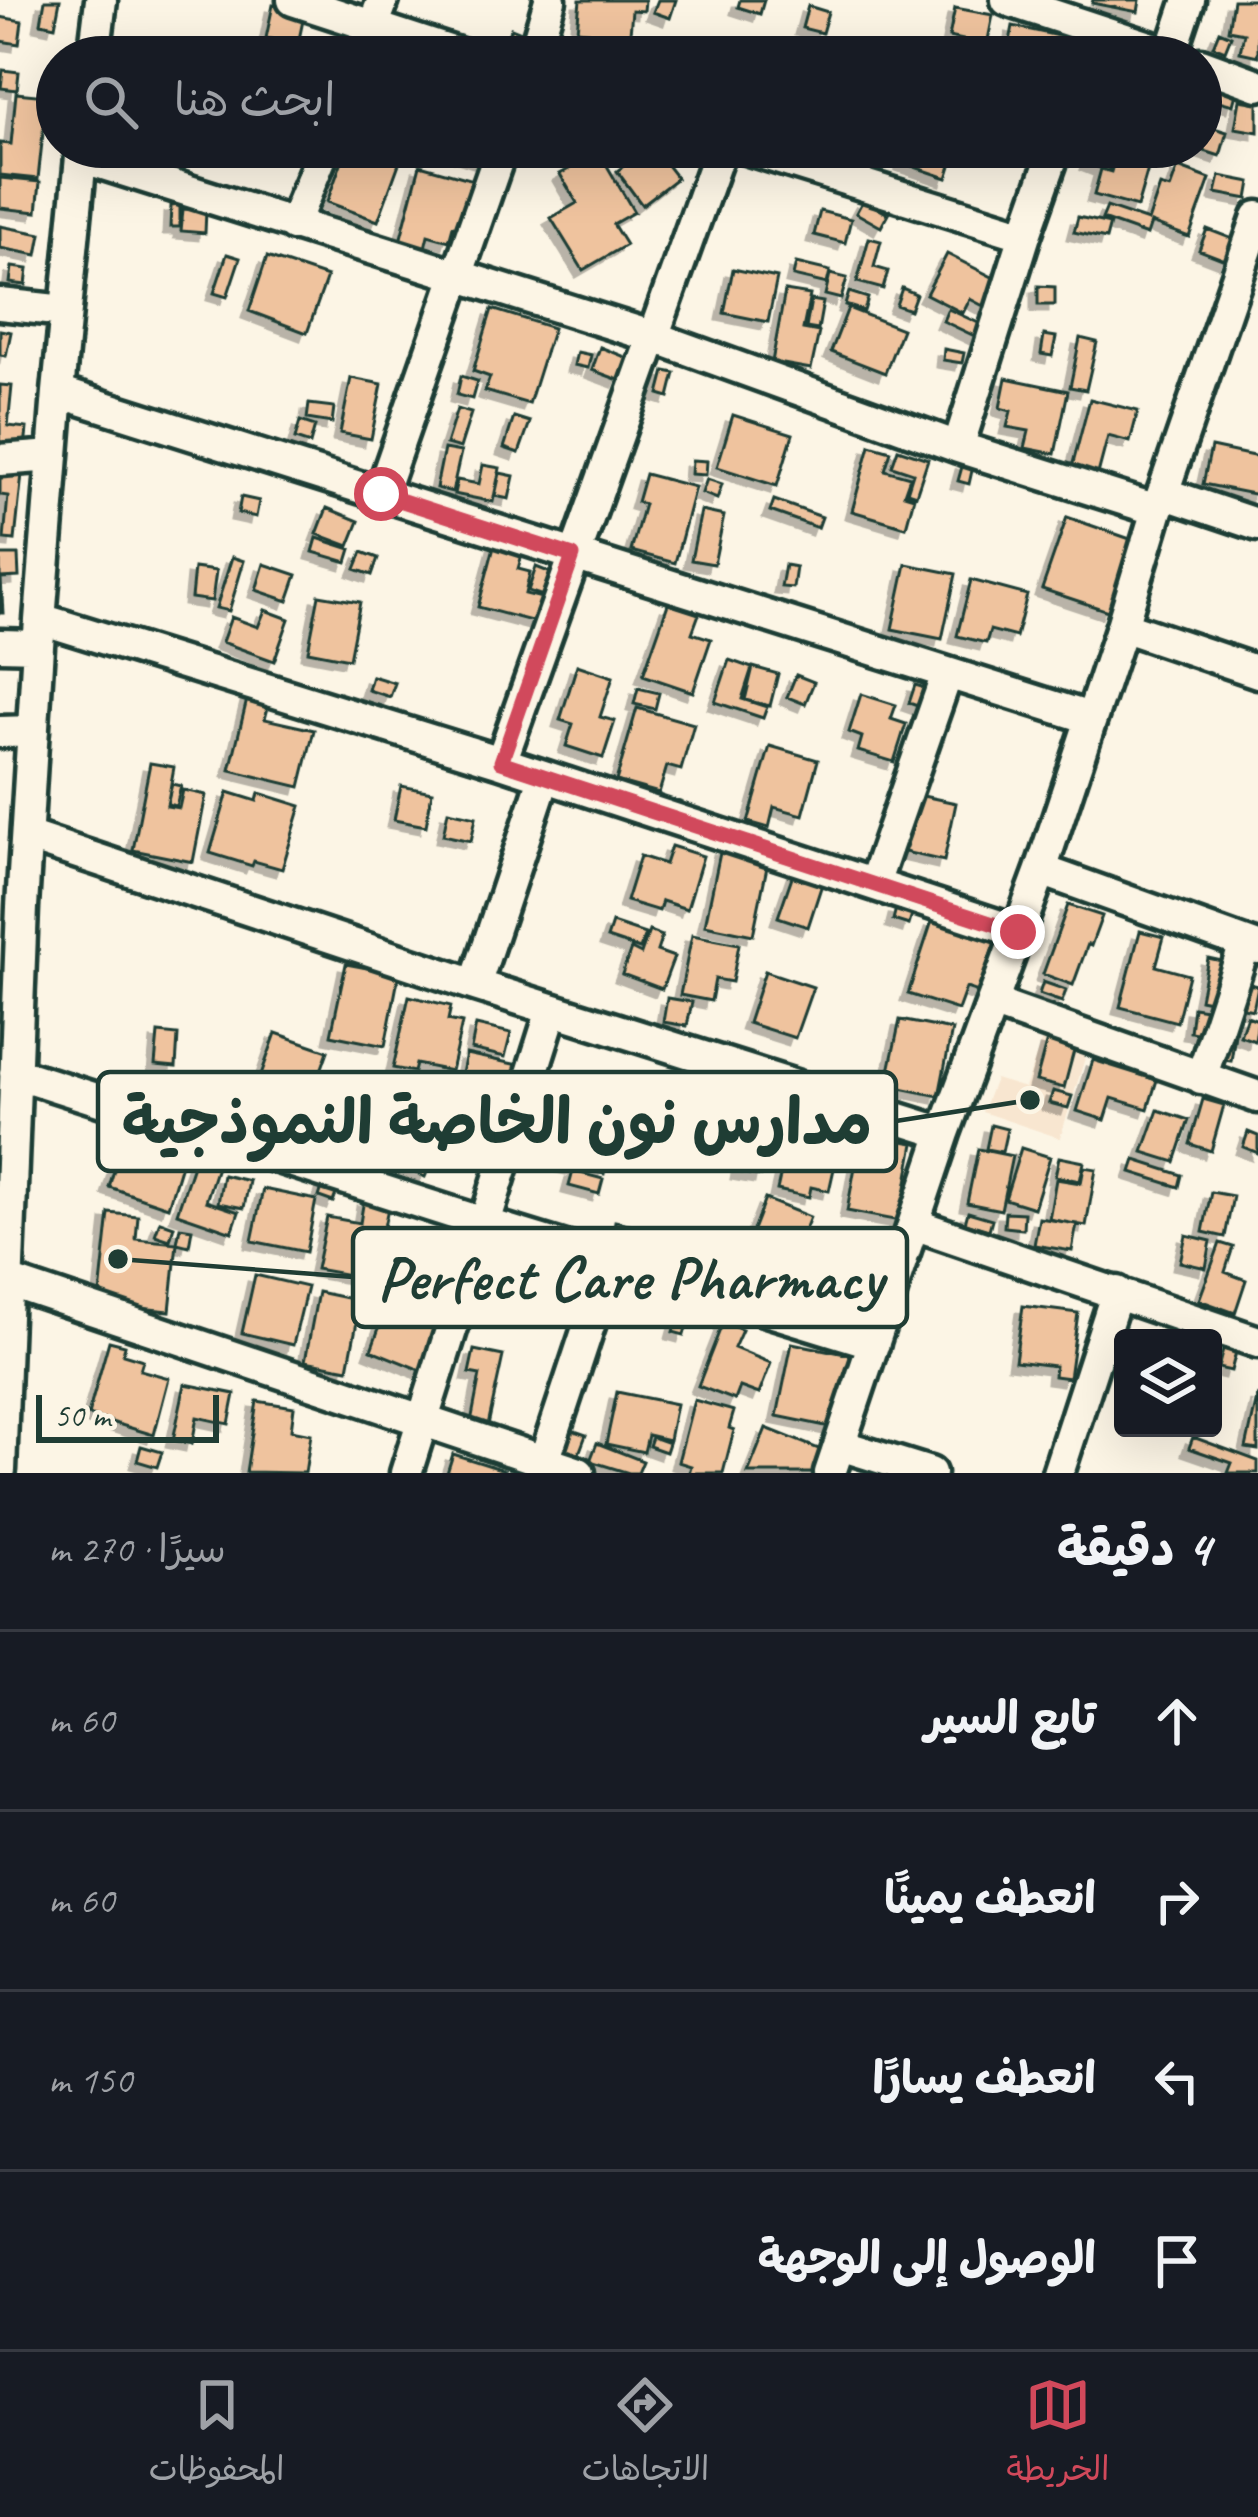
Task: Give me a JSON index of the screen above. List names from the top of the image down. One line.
{"places":["مدارس نون الخاصة النموذجية","Perfect Care Pharmacy"],"scale_bar":"50 m","page":{"search":"ابحث هنا","scale":"50 m","heading":["4 دقيقة","سيرًا · 270 m"],"list":[["تابع السير","60 m"],["انعطف يمينًا","60 m"],["انعطف يسارًا","150 m"],"الوصول إلى الوجهة"],"nav":["الخريطة","الاتجاهات","المحفوظات"]}}
